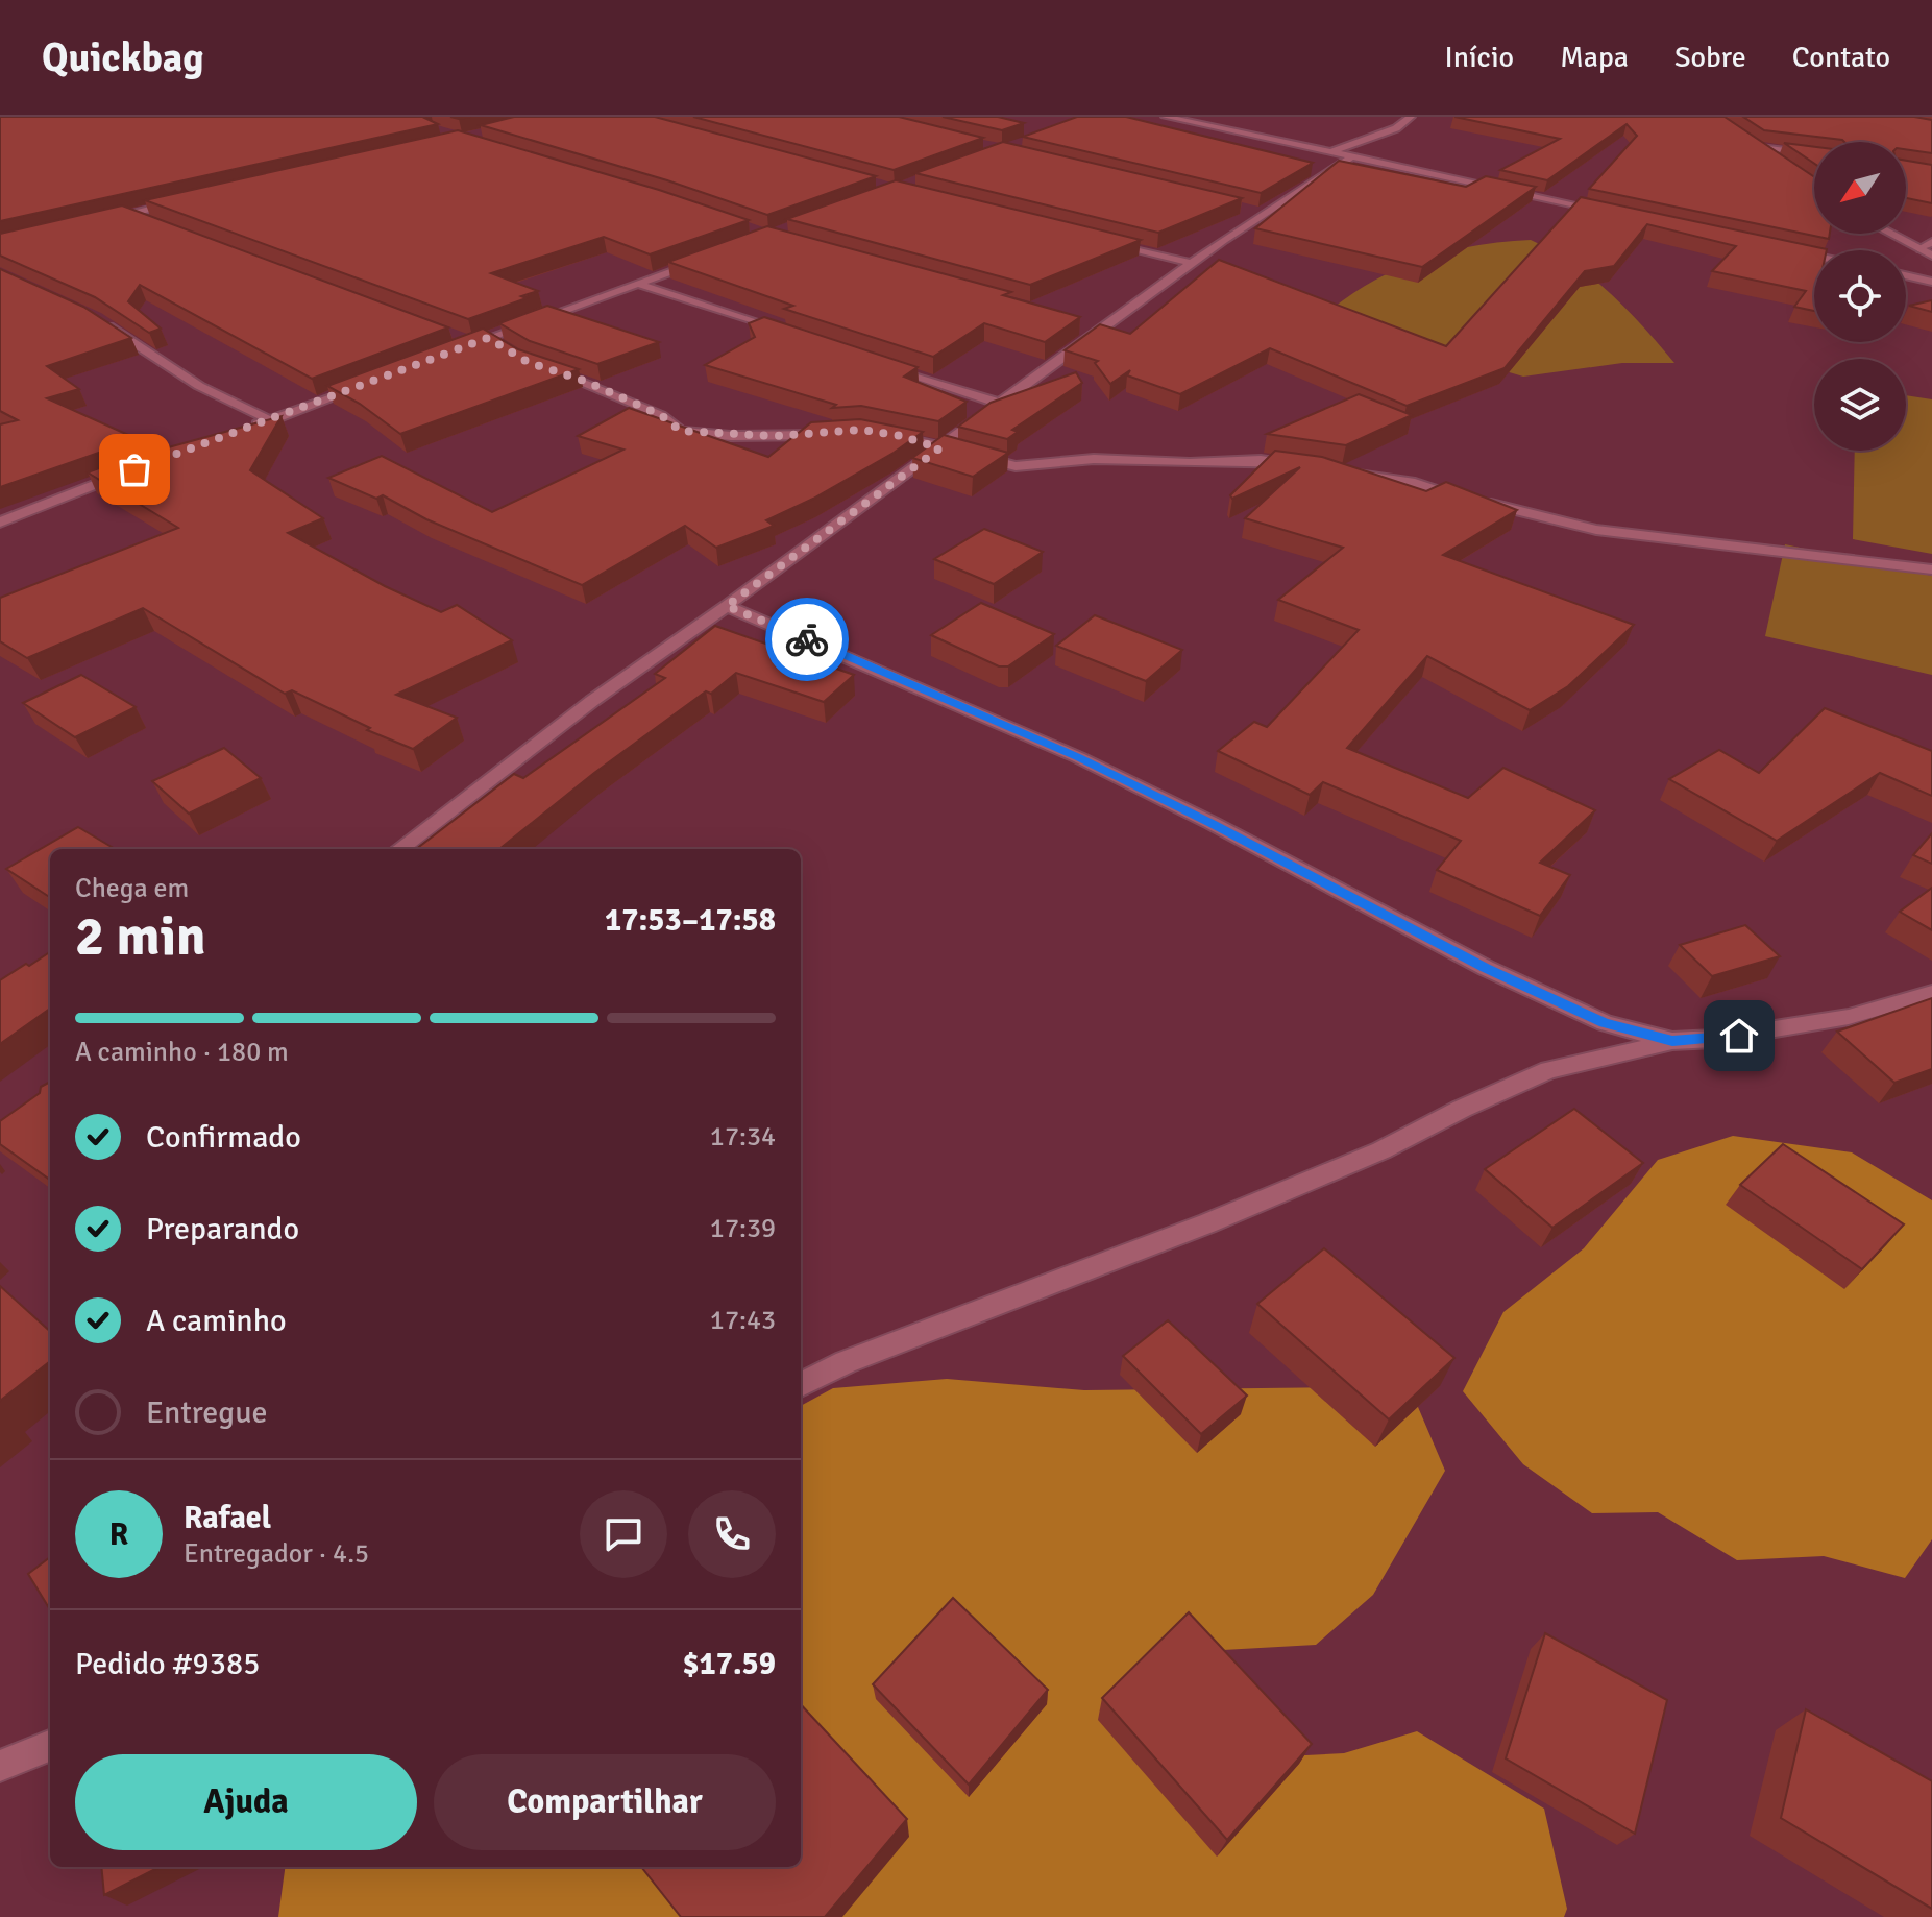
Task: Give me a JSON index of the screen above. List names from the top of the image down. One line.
{"north":"bottom left","page":{"header":"Quickbag","nav":["Início","Mapa","Sobre","Contato"],"heading":["2 min","Chega em","17:53–17:58"],"panel":["Rafael","Entregador · 4.5","Pedido #9385","$17.59"],"bar":"A caminho · 180 m","list":[["Confirmado","17:34"],["Preparando","17:39"],["A caminho","17:43"],"Entregue"],"round":"R","buttons":["Ajuda","Compartilhar"]}}
